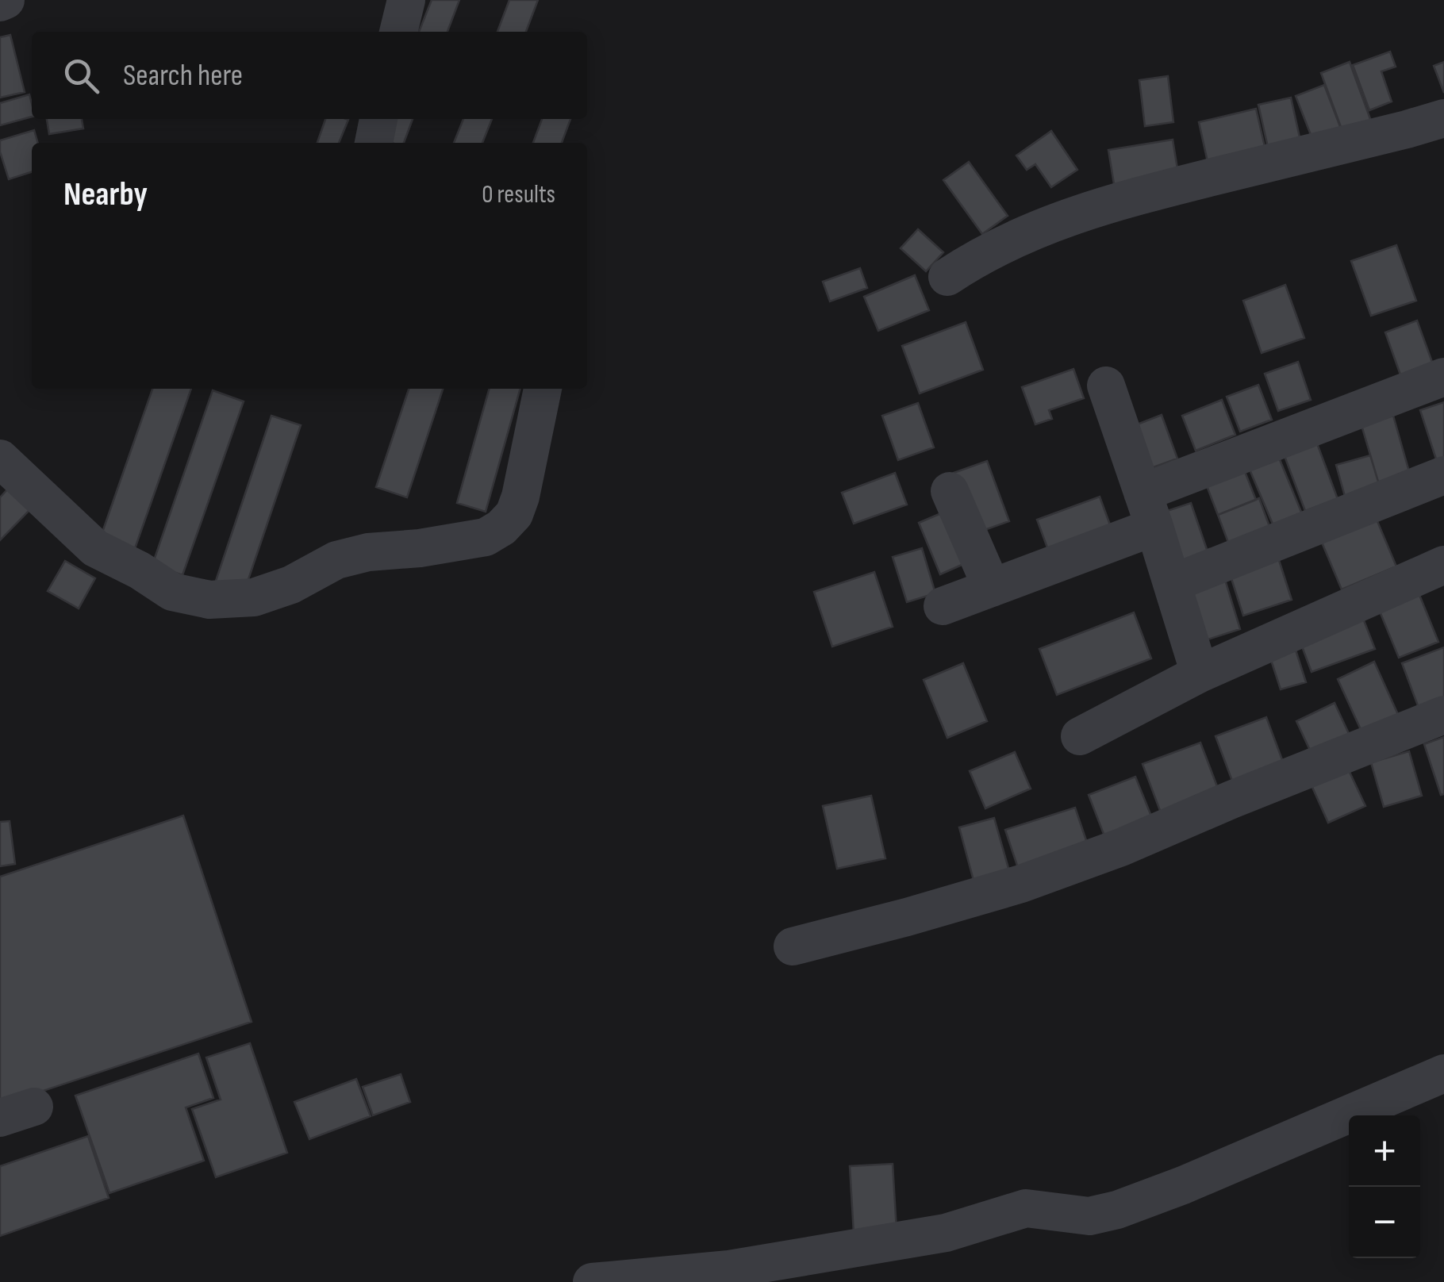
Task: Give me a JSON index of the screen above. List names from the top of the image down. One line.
{"page":{"search":"Search here","heading":["Nearby","0 results"],"map_buttons":["+","−"]}}
